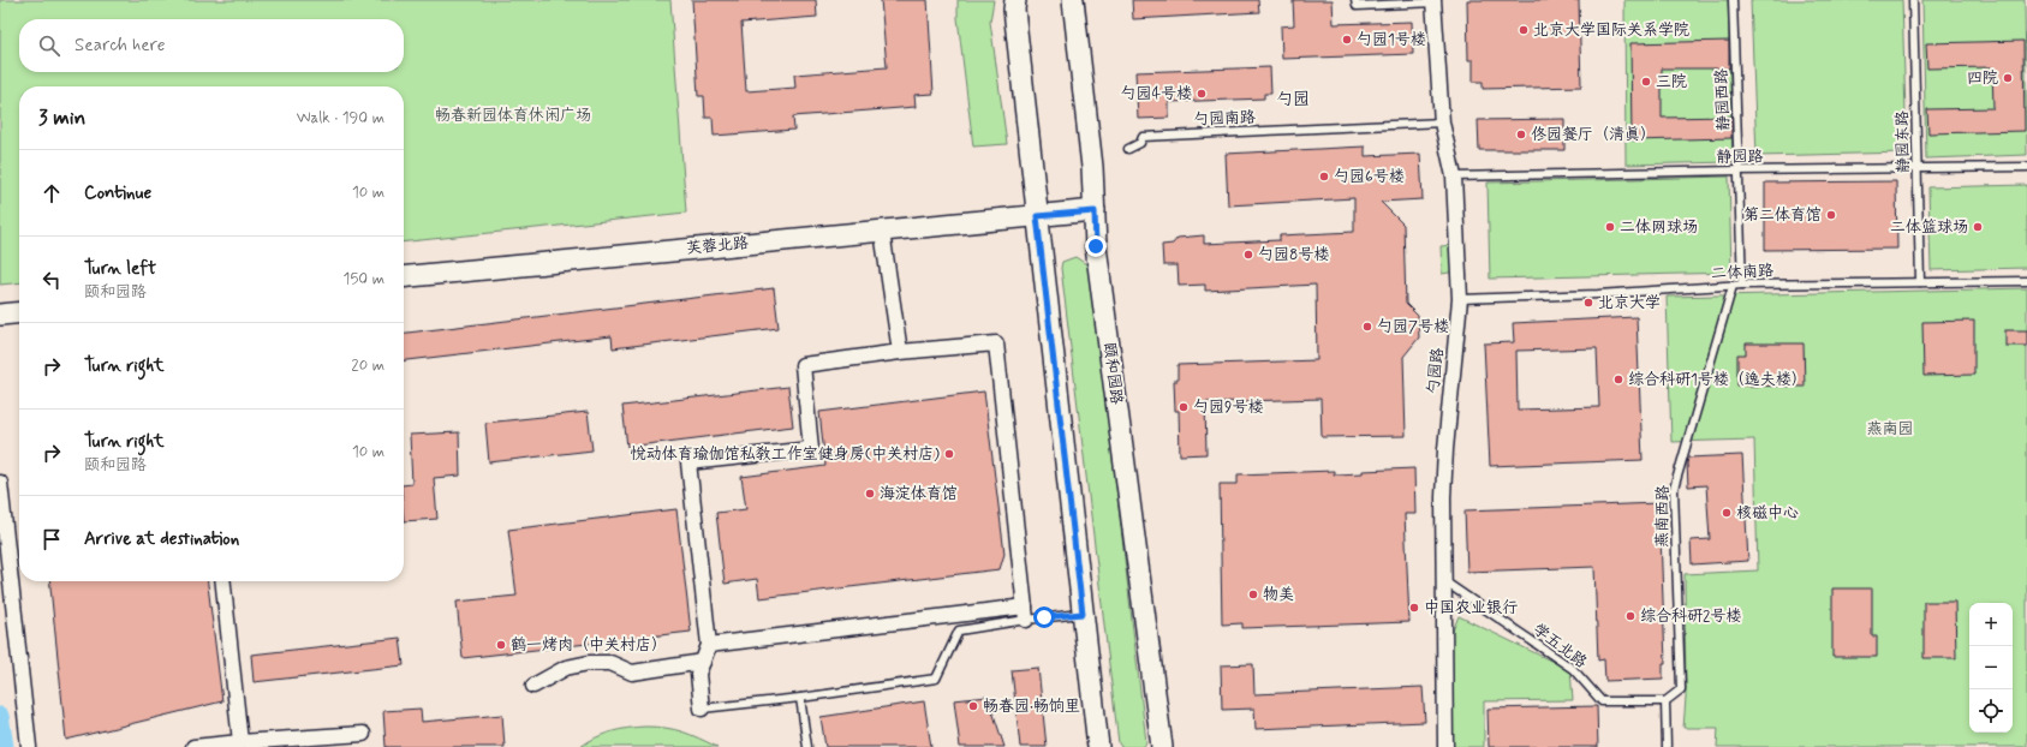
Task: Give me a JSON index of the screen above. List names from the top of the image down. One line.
{"streets":{"street":["芙蓉北路","勺园路","颐和园路"],"lane":["静园西路","勺园南路","静园东路","静园路","二体南路","燕南西路","学五北路"]},"crossings":[["静园西路","静园路"],["静园西路","二体南路"],["勺园南路","勺园路"],["静园东路","静园路"],["静园东路","二体南路"],["静园路","勺园路"],["芙蓉北路","颐和园路"],["二体南路","勺园路"],["二体南路","燕南西路"],["勺园路","学五北路"],["燕南西路","学五北路"]],"districts":["勺园"],"parks":["畅春新园体育休闲广场","燕南园"],"places":["北京大学国际关系学院","勺园1号楼","四院","三院","勺园4号楼","佟园餐厅（清真）","勺园6号楼","第二体育馆","二体网球场","二体篮球场","勺园8号楼","北京大学","勺园7号楼","综合科研1号楼（逸夫楼）","勺园9号楼","悦动体育瑜伽馆私教工作室健身房(中关村店)","海淀体育馆","核磁中心","物美","中国农业银行","综合科研2号楼","鹤一烤肉（中关村店）","畅春园·畅饷里"],"page":{"search":"Search here","heading":["3 min","Walk · 190 m"],"list":[["Continue","10 m"],["Turn left","颐和园路","150 m"],["Turn right","20 m"],["Turn right","颐和园路","10 m"],"Arrive at destination"],"map_buttons":["+","−"]}}
